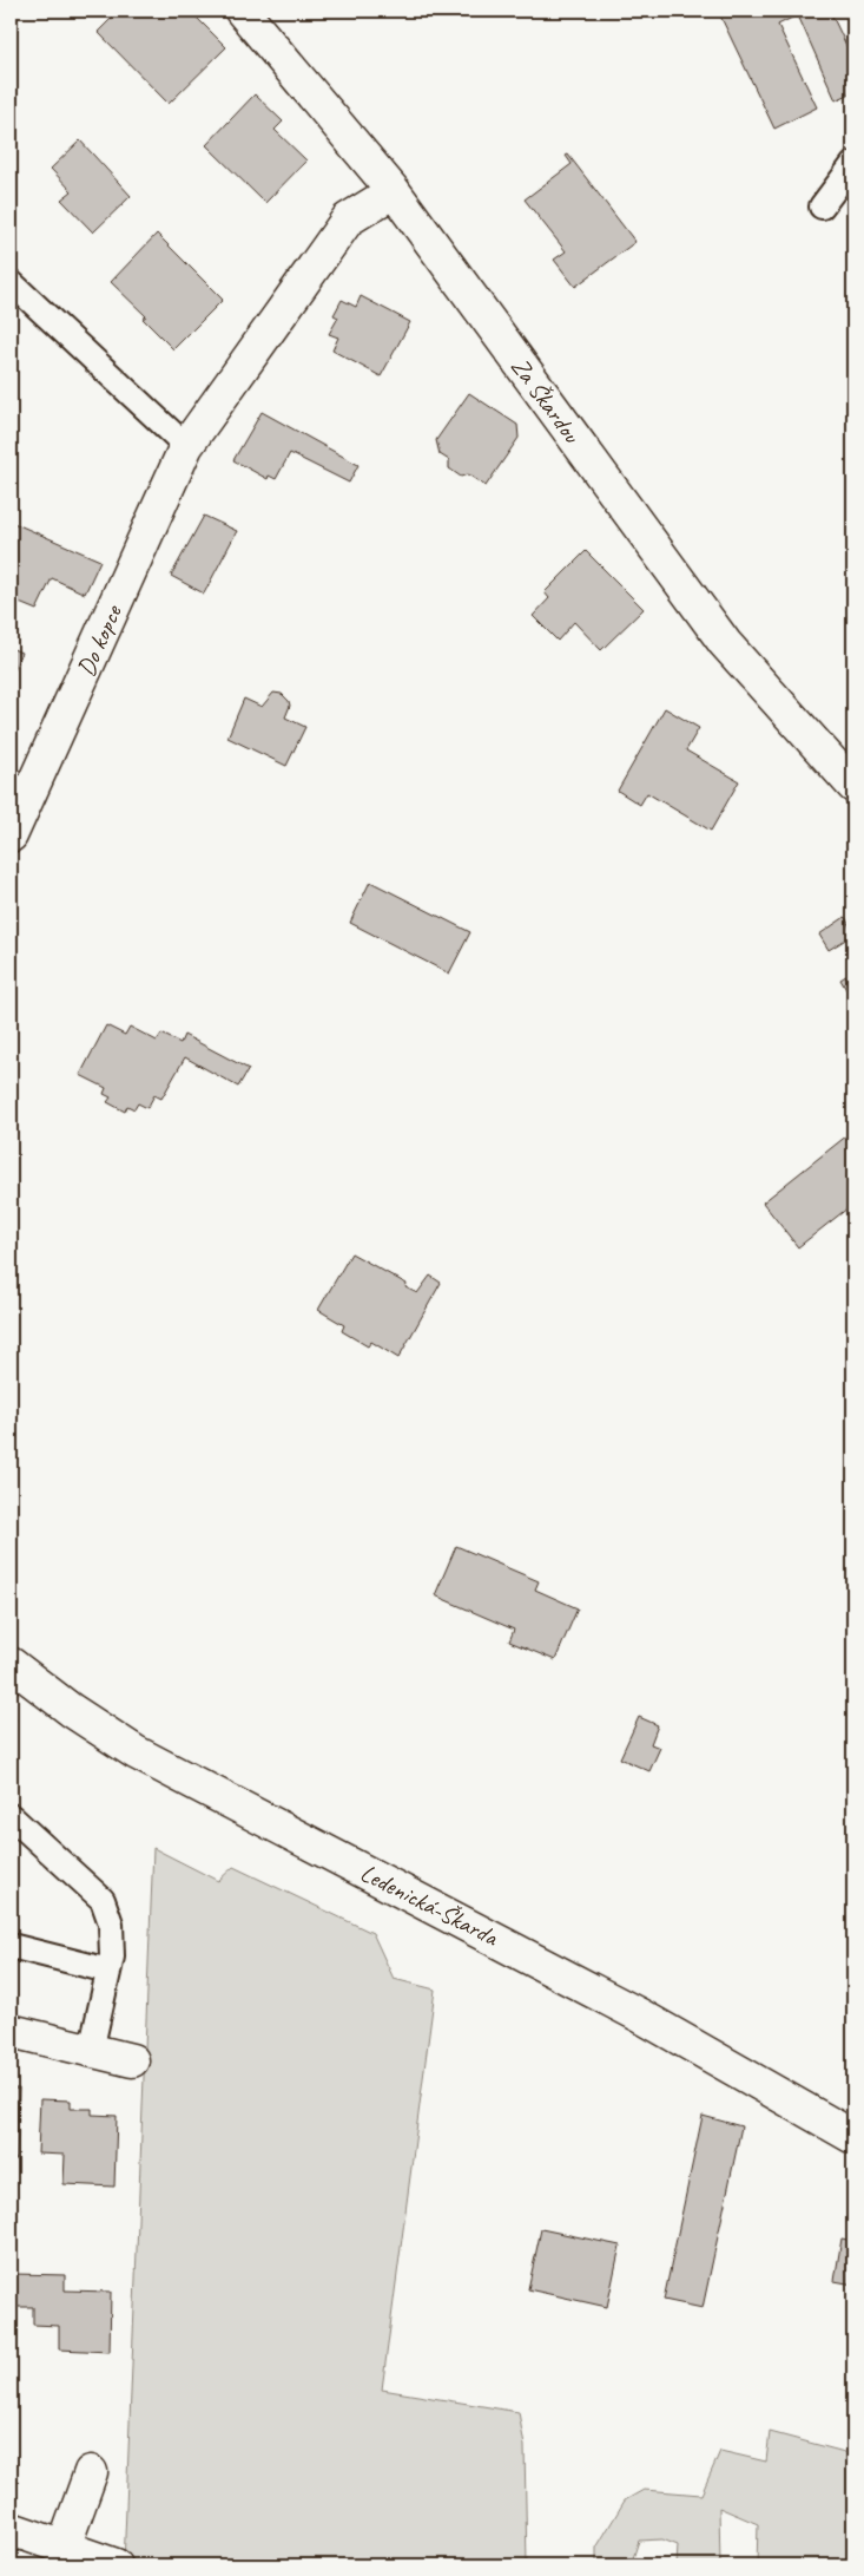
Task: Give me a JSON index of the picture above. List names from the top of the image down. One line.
{"streets":{"street":["Za Škardou","Do kopce","Ledenická-Škarda"]},"crossings":[["Za Škardou","Do kopce"]]}
